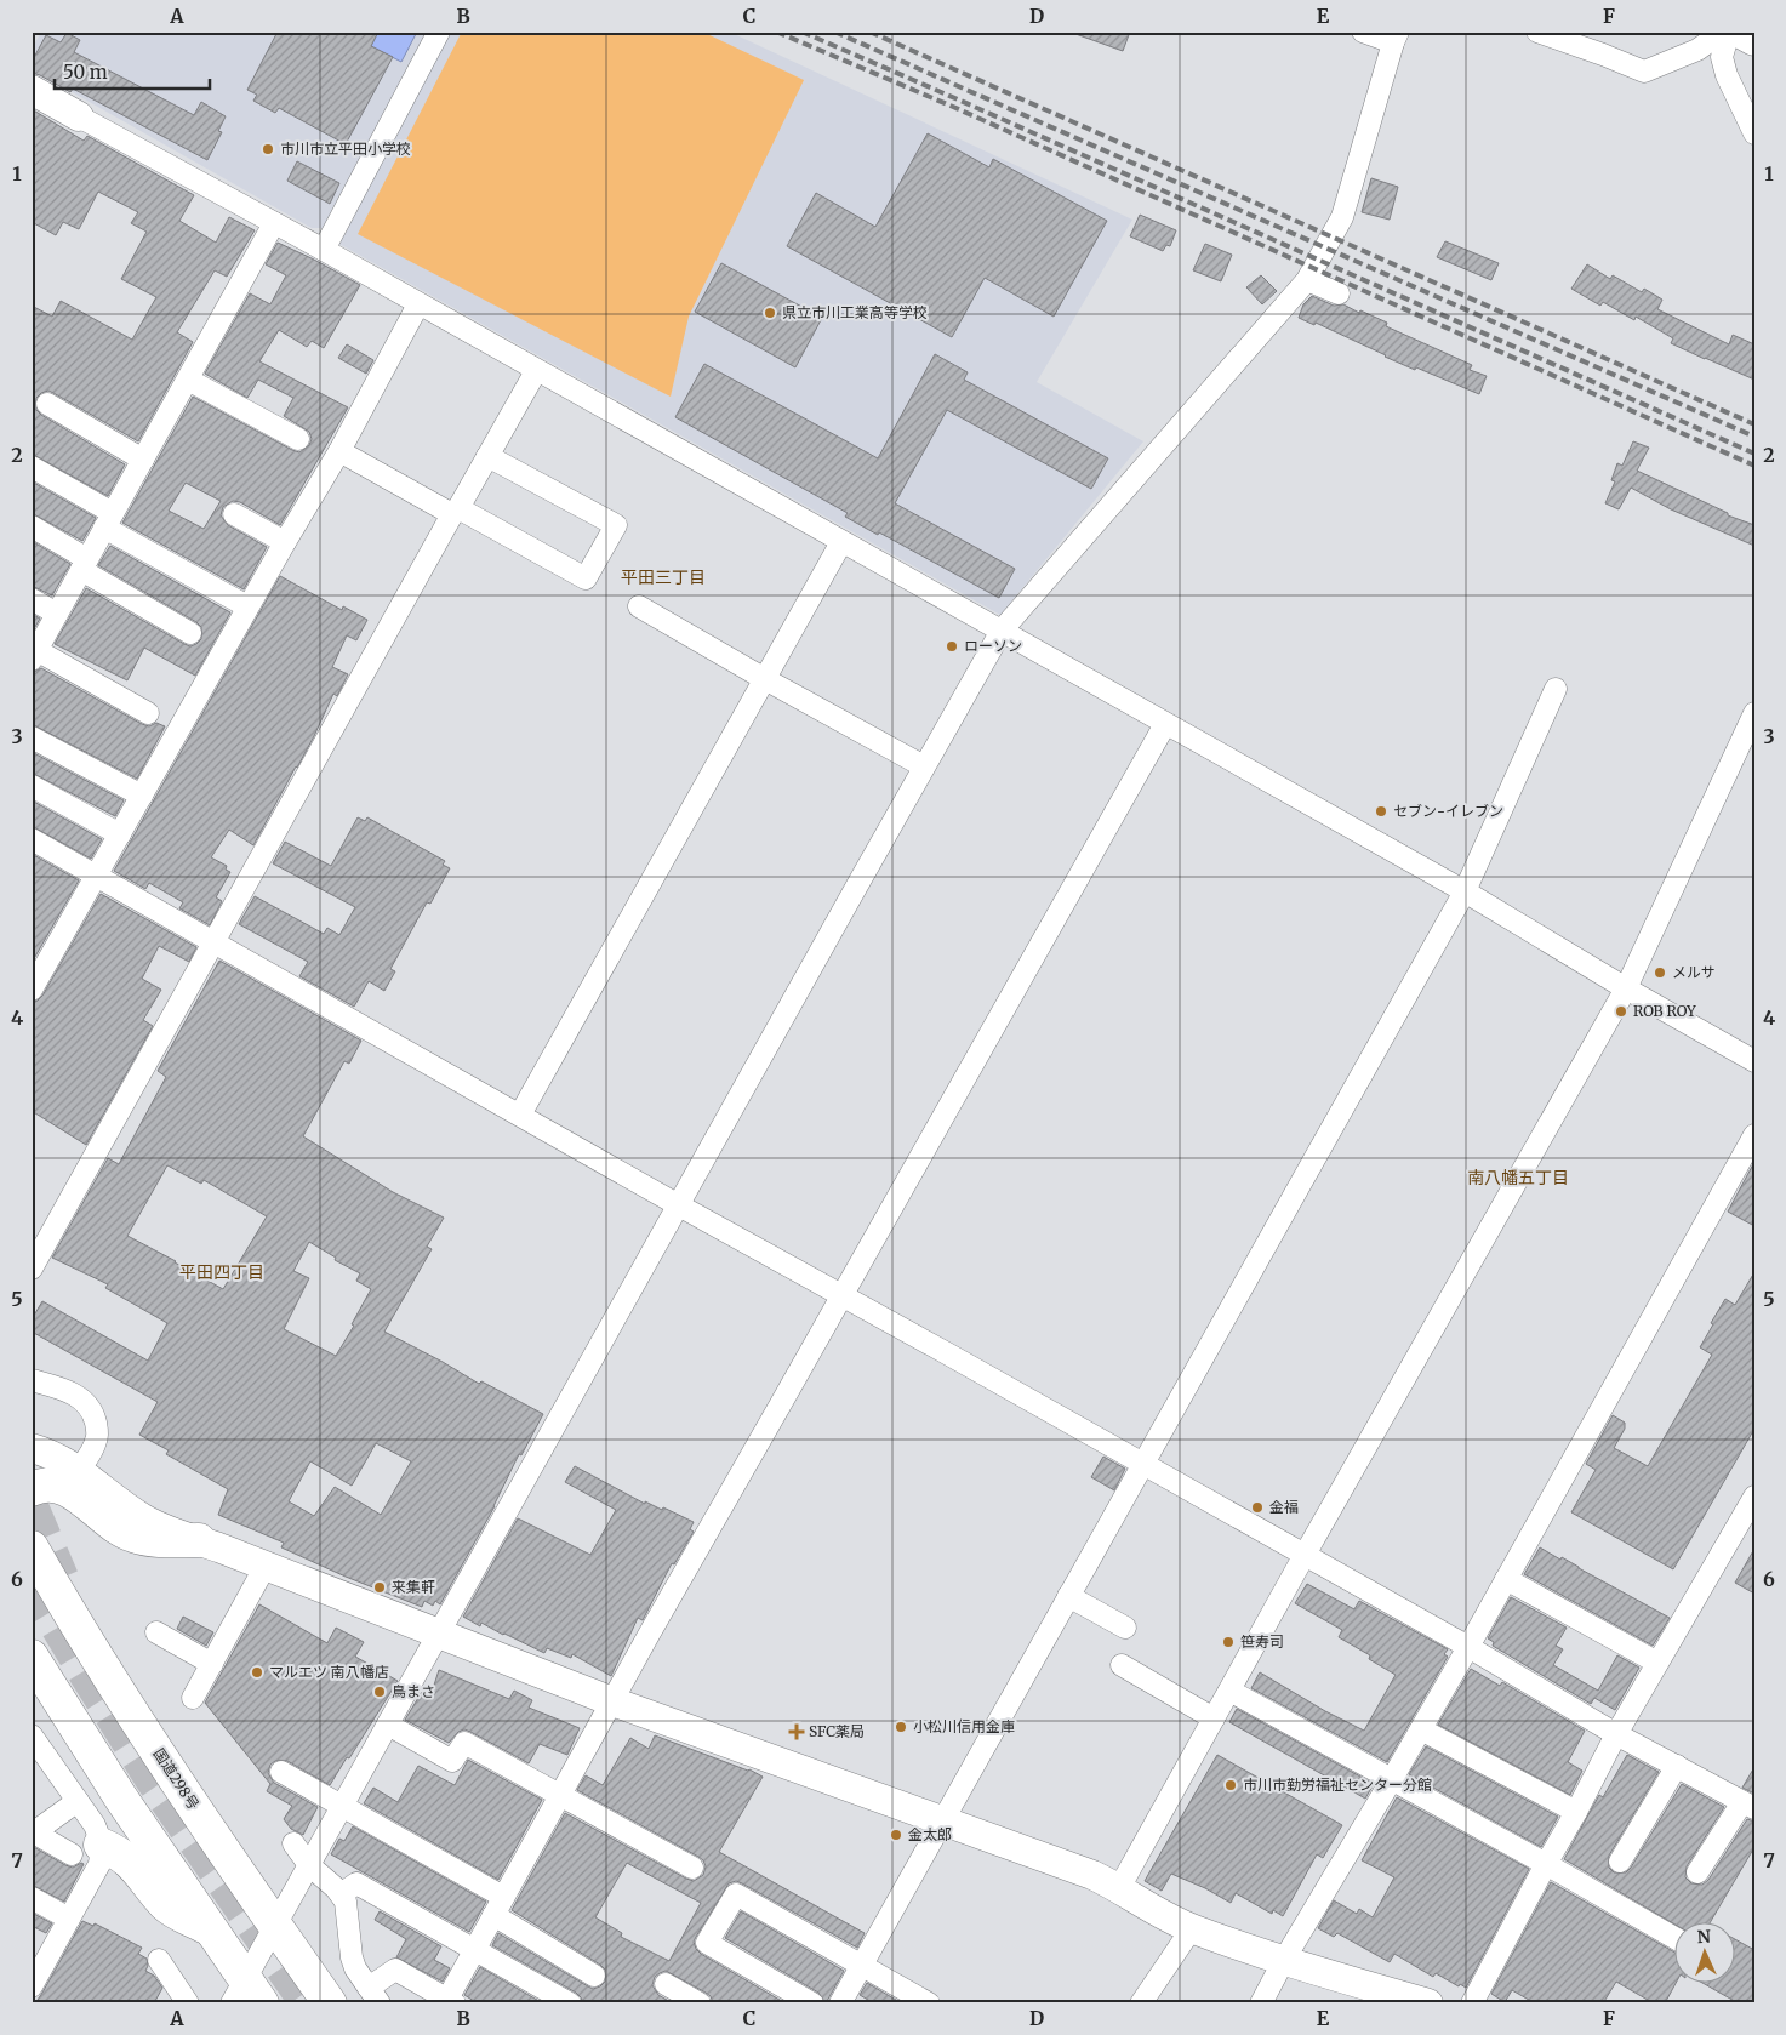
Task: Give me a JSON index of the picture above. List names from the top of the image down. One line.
{"streets":{"highway":["国道298号"]},"districts":["平田三丁目","南八幡五丁目","平田四丁目"],"places":{"other":["市川市立平田小学校","県立市川工業高等学校","ローソン","セブン-イレブン","メルサ","ROB ROY","金福","来集軒","笹寿司","マルエツ 南八幡店","鳥まさ","小松川信用金庫","市川市勤労福祉センター分館","金太郎"],"health":["SFC薬局"]},"scale_bar":"50 m","north":"top","grid":{"columns":["A","B","C","D","E","F"],"rows":["1","2","3","4","5","6","7"]}}
